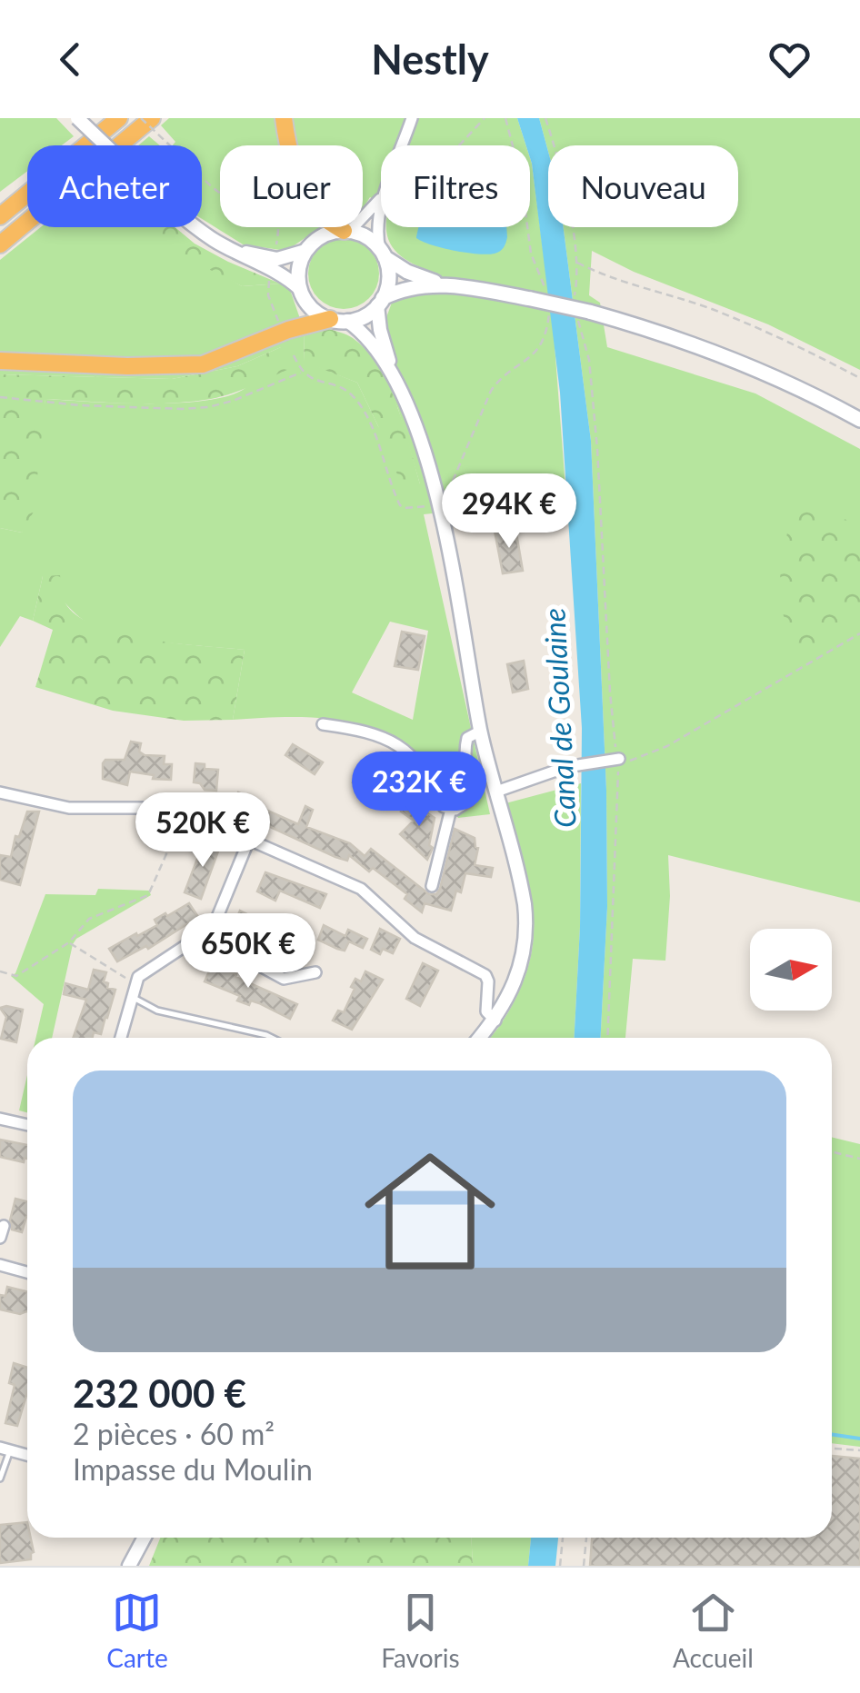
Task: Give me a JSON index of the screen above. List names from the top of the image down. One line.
{"water":["Canal de Goulaine"],"north":"right","page":{"header":"Nestly","chip":["Acheter","Louer","Filtres","Nouveau"],"price":["294K €","232K €","520K €","650K €"],"list":[{"name":"232 000 €","note":"2 pièces · 60 m² · Impasse du Moulin"}],"tabs":["Carte","Favoris","Accueil"]}}
